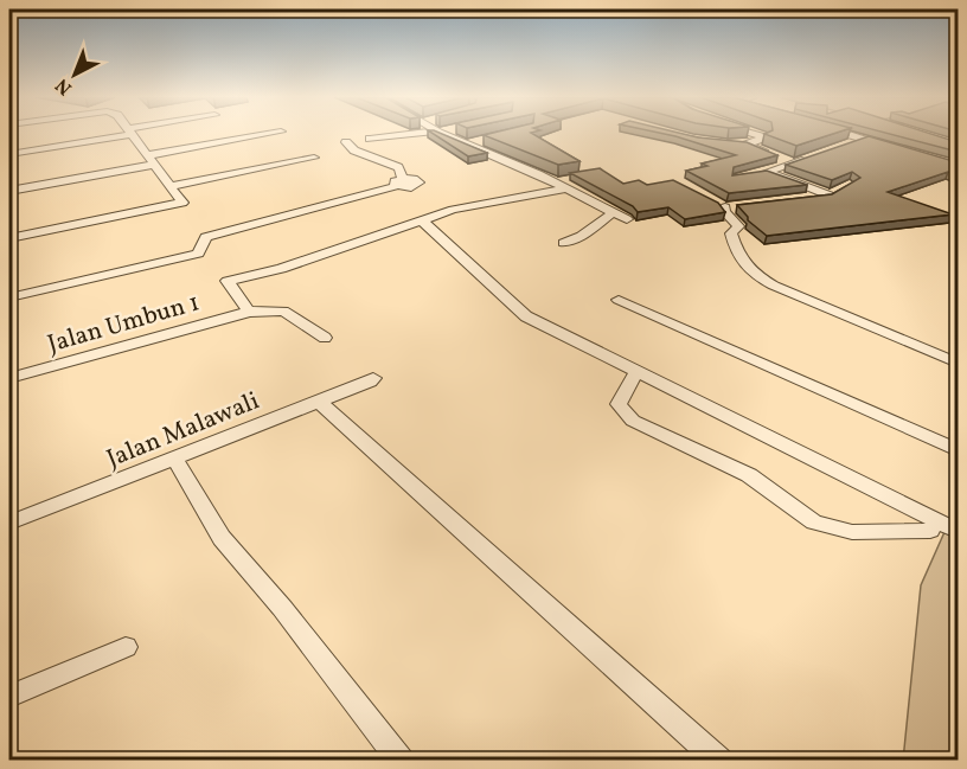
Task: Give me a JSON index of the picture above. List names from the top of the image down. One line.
{"streets":{"street":["Jalan Umbun 1","Jalan Malawali"]},"north":"bottom left"}
